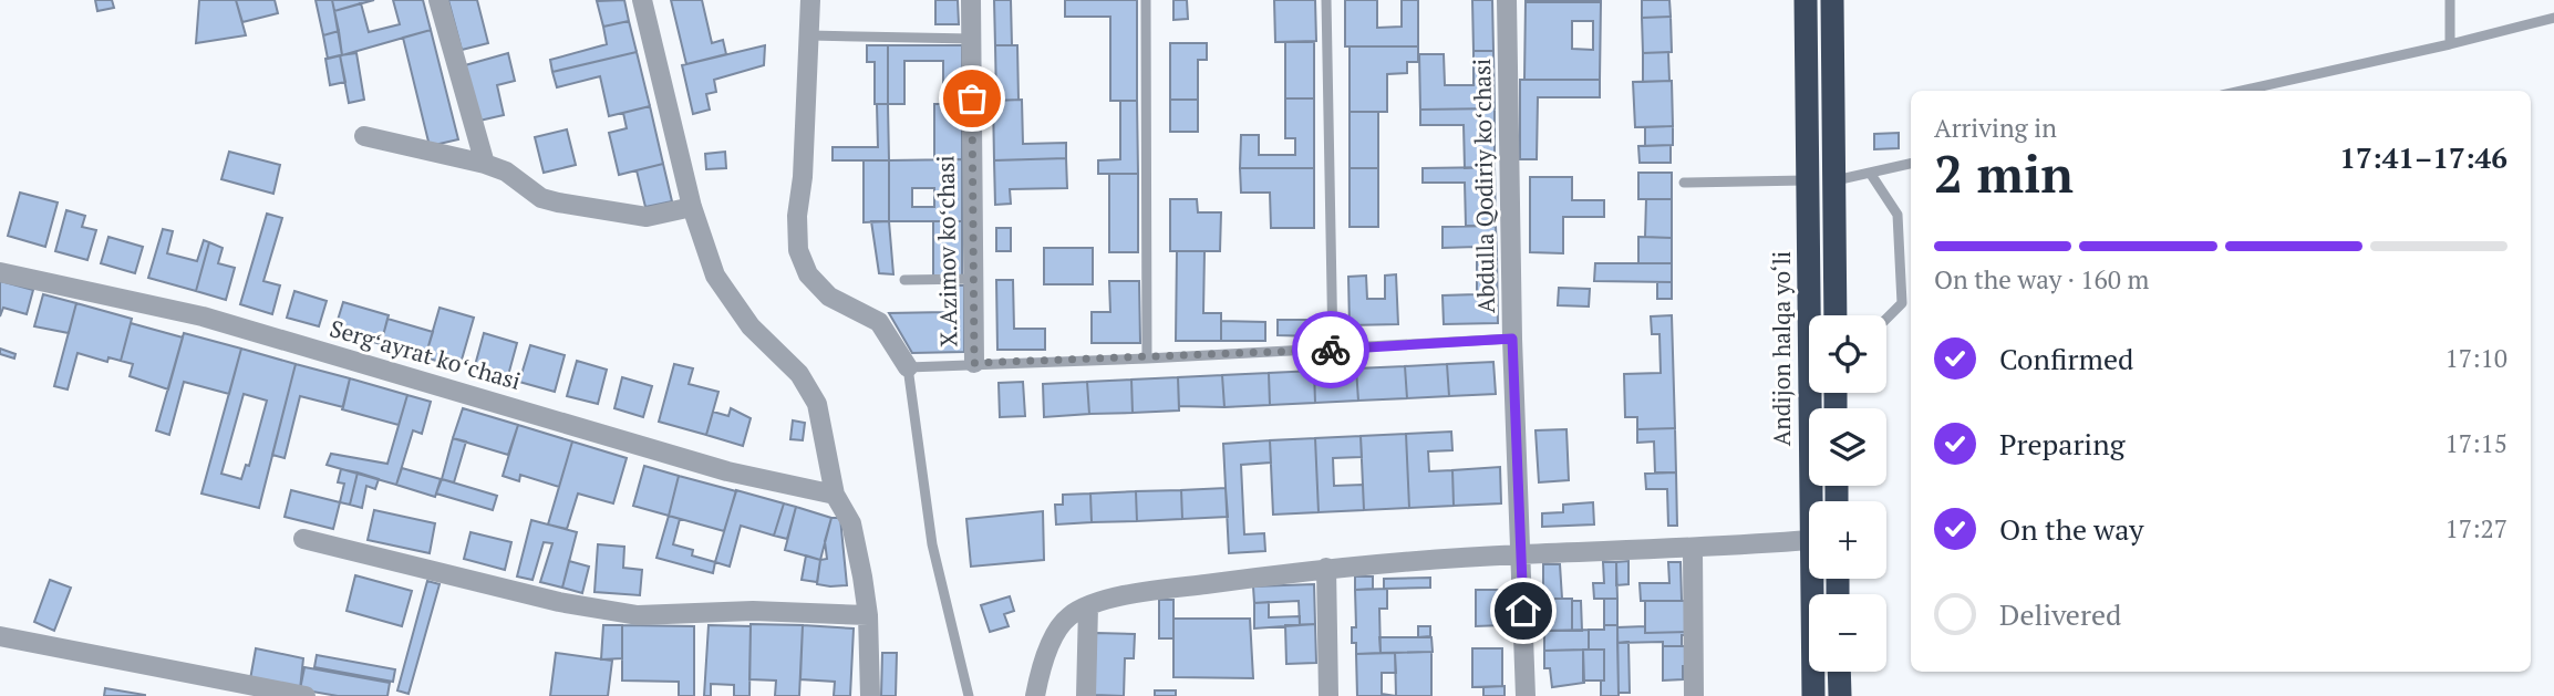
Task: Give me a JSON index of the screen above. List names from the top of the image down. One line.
{"streets":{"highway":["Andijon halqa yo‘li"],"street":["Abdulla Qodiriy koʻchasi","X.Azimov koʻchasi","Sergʻayrat koʻchasi"]},"page":{"heading":["2 min","Arriving in","17:41–17:46"],"bar":"On the way · 160 m","map_buttons":["+","−"],"list":[["Confirmed","17:10"],["Preparing","17:15"],["On the way","17:27"],"Delivered"]}}
